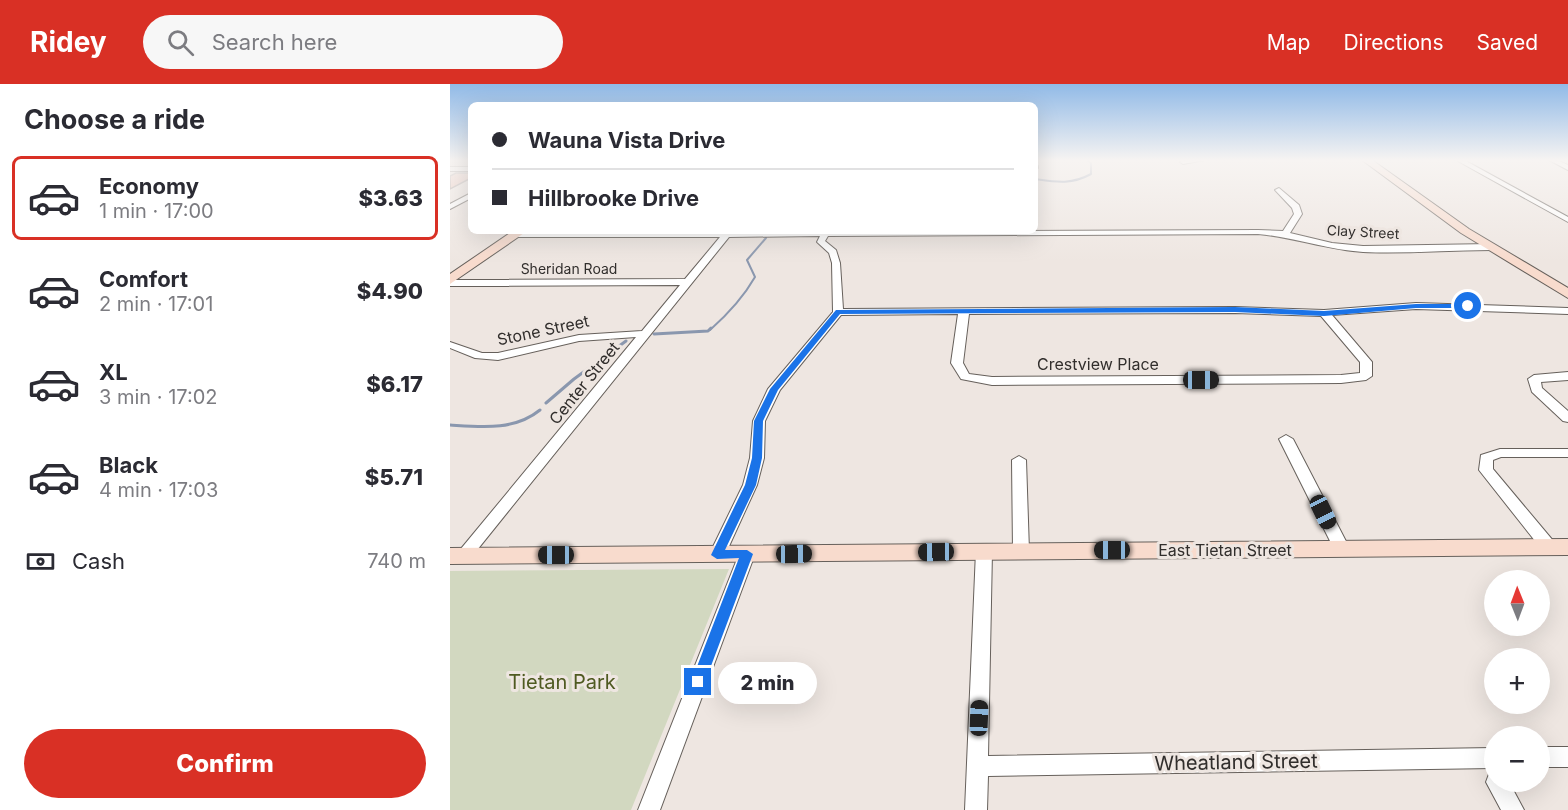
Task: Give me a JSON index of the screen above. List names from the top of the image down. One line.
{"streets":{"main road":["East Tietan Street"],"street":["Clay Street","Sheridan Road","Stone Street","Crestview Place","Center Street","Wheatland Street"]},"crossings":[["Sheridan Road","Center Street"],["Stone Street","Center Street"],["Center Street","East Tietan Street"]],"parks":["Tietan Park"],"north":"top","page":{"header":"Ridey","search":"Search here","nav":["Map","Directions","Saved"],"heading":"Choose a ride","banner":["Wauna Vista Drive","Hillbrooke Drive"],"list":[{"name":"Economy","note":"1 min · 17:00","value":"$3.63"},{"name":"Comfort","note":"2 min · 17:01","value":"$4.90"},{"name":"XL","note":"3 min · 17:02","value":"$6.17"},{"name":"Black","note":"4 min · 17:03","value":"$5.71"}],"pay":["Cash","740 m"],"map_buttons":["+","−"],"bubble":"2 min","buttons":"Confirm"}}
